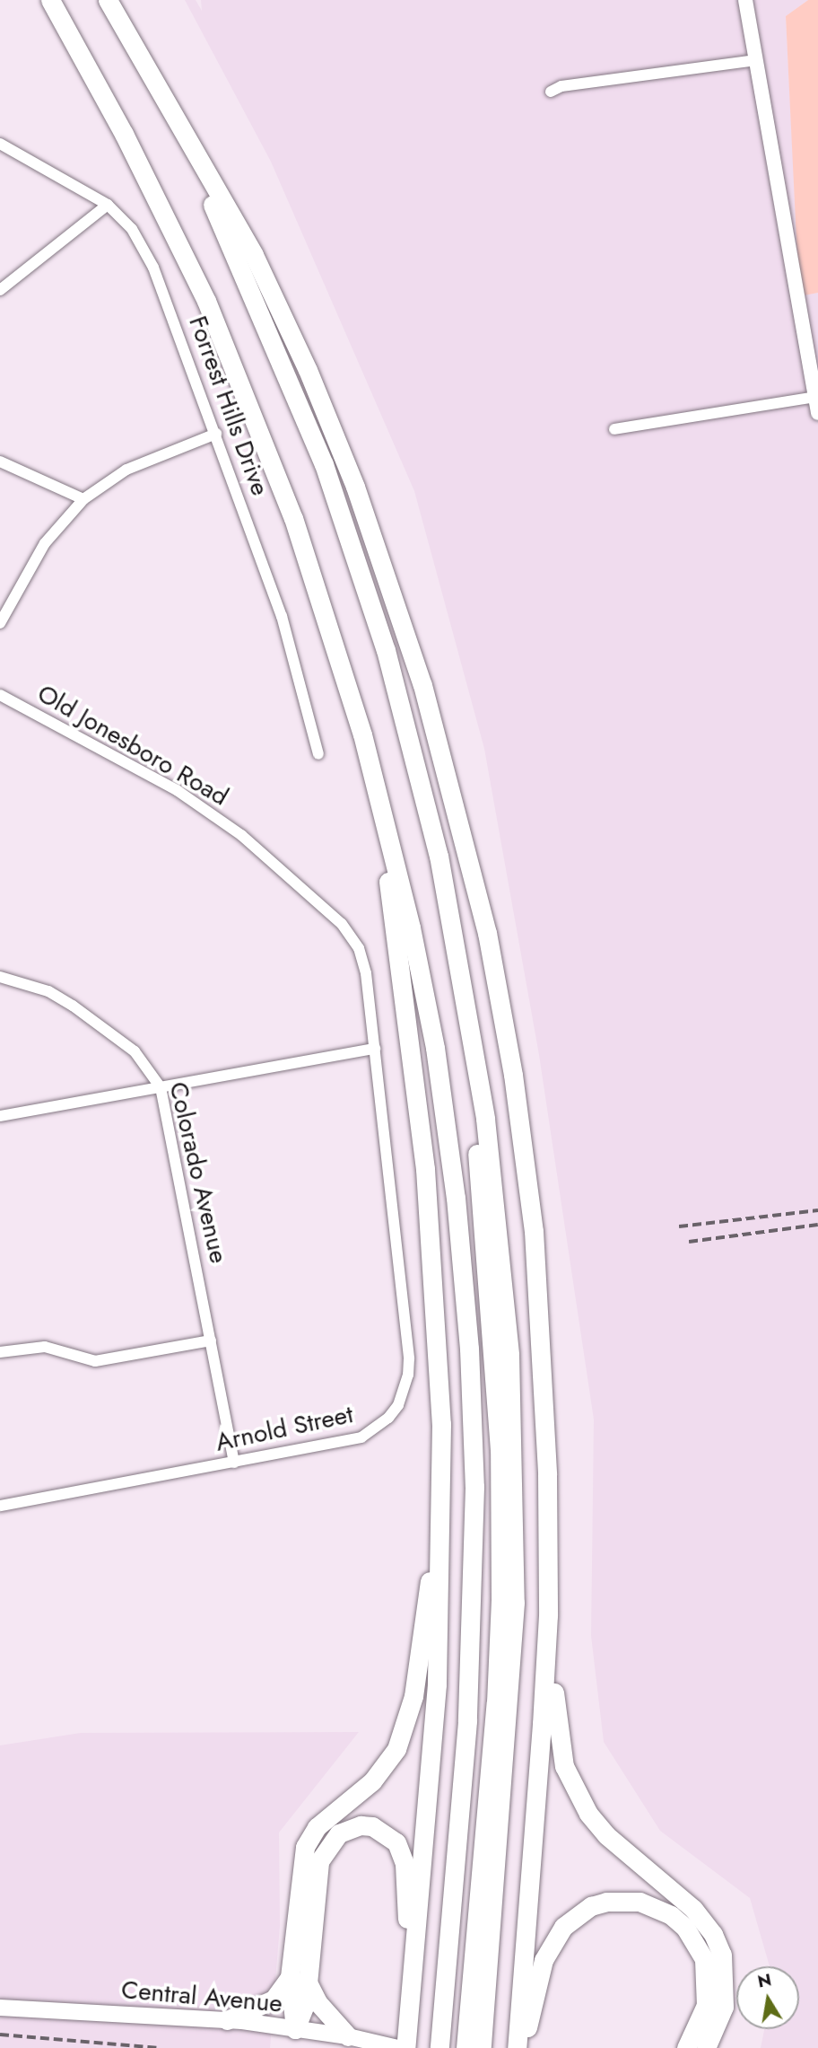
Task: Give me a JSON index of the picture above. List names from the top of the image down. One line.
{"streets":{"main road":["Central Avenue"],"street":["Forrest Hills Drive","Old Jonesboro Road","Colorado Avenue","Arnold Street"]},"crossings":[["Old Jonesboro Road","Arnold Street"],["Colorado Avenue","Arnold Street"]],"north":"top"}
